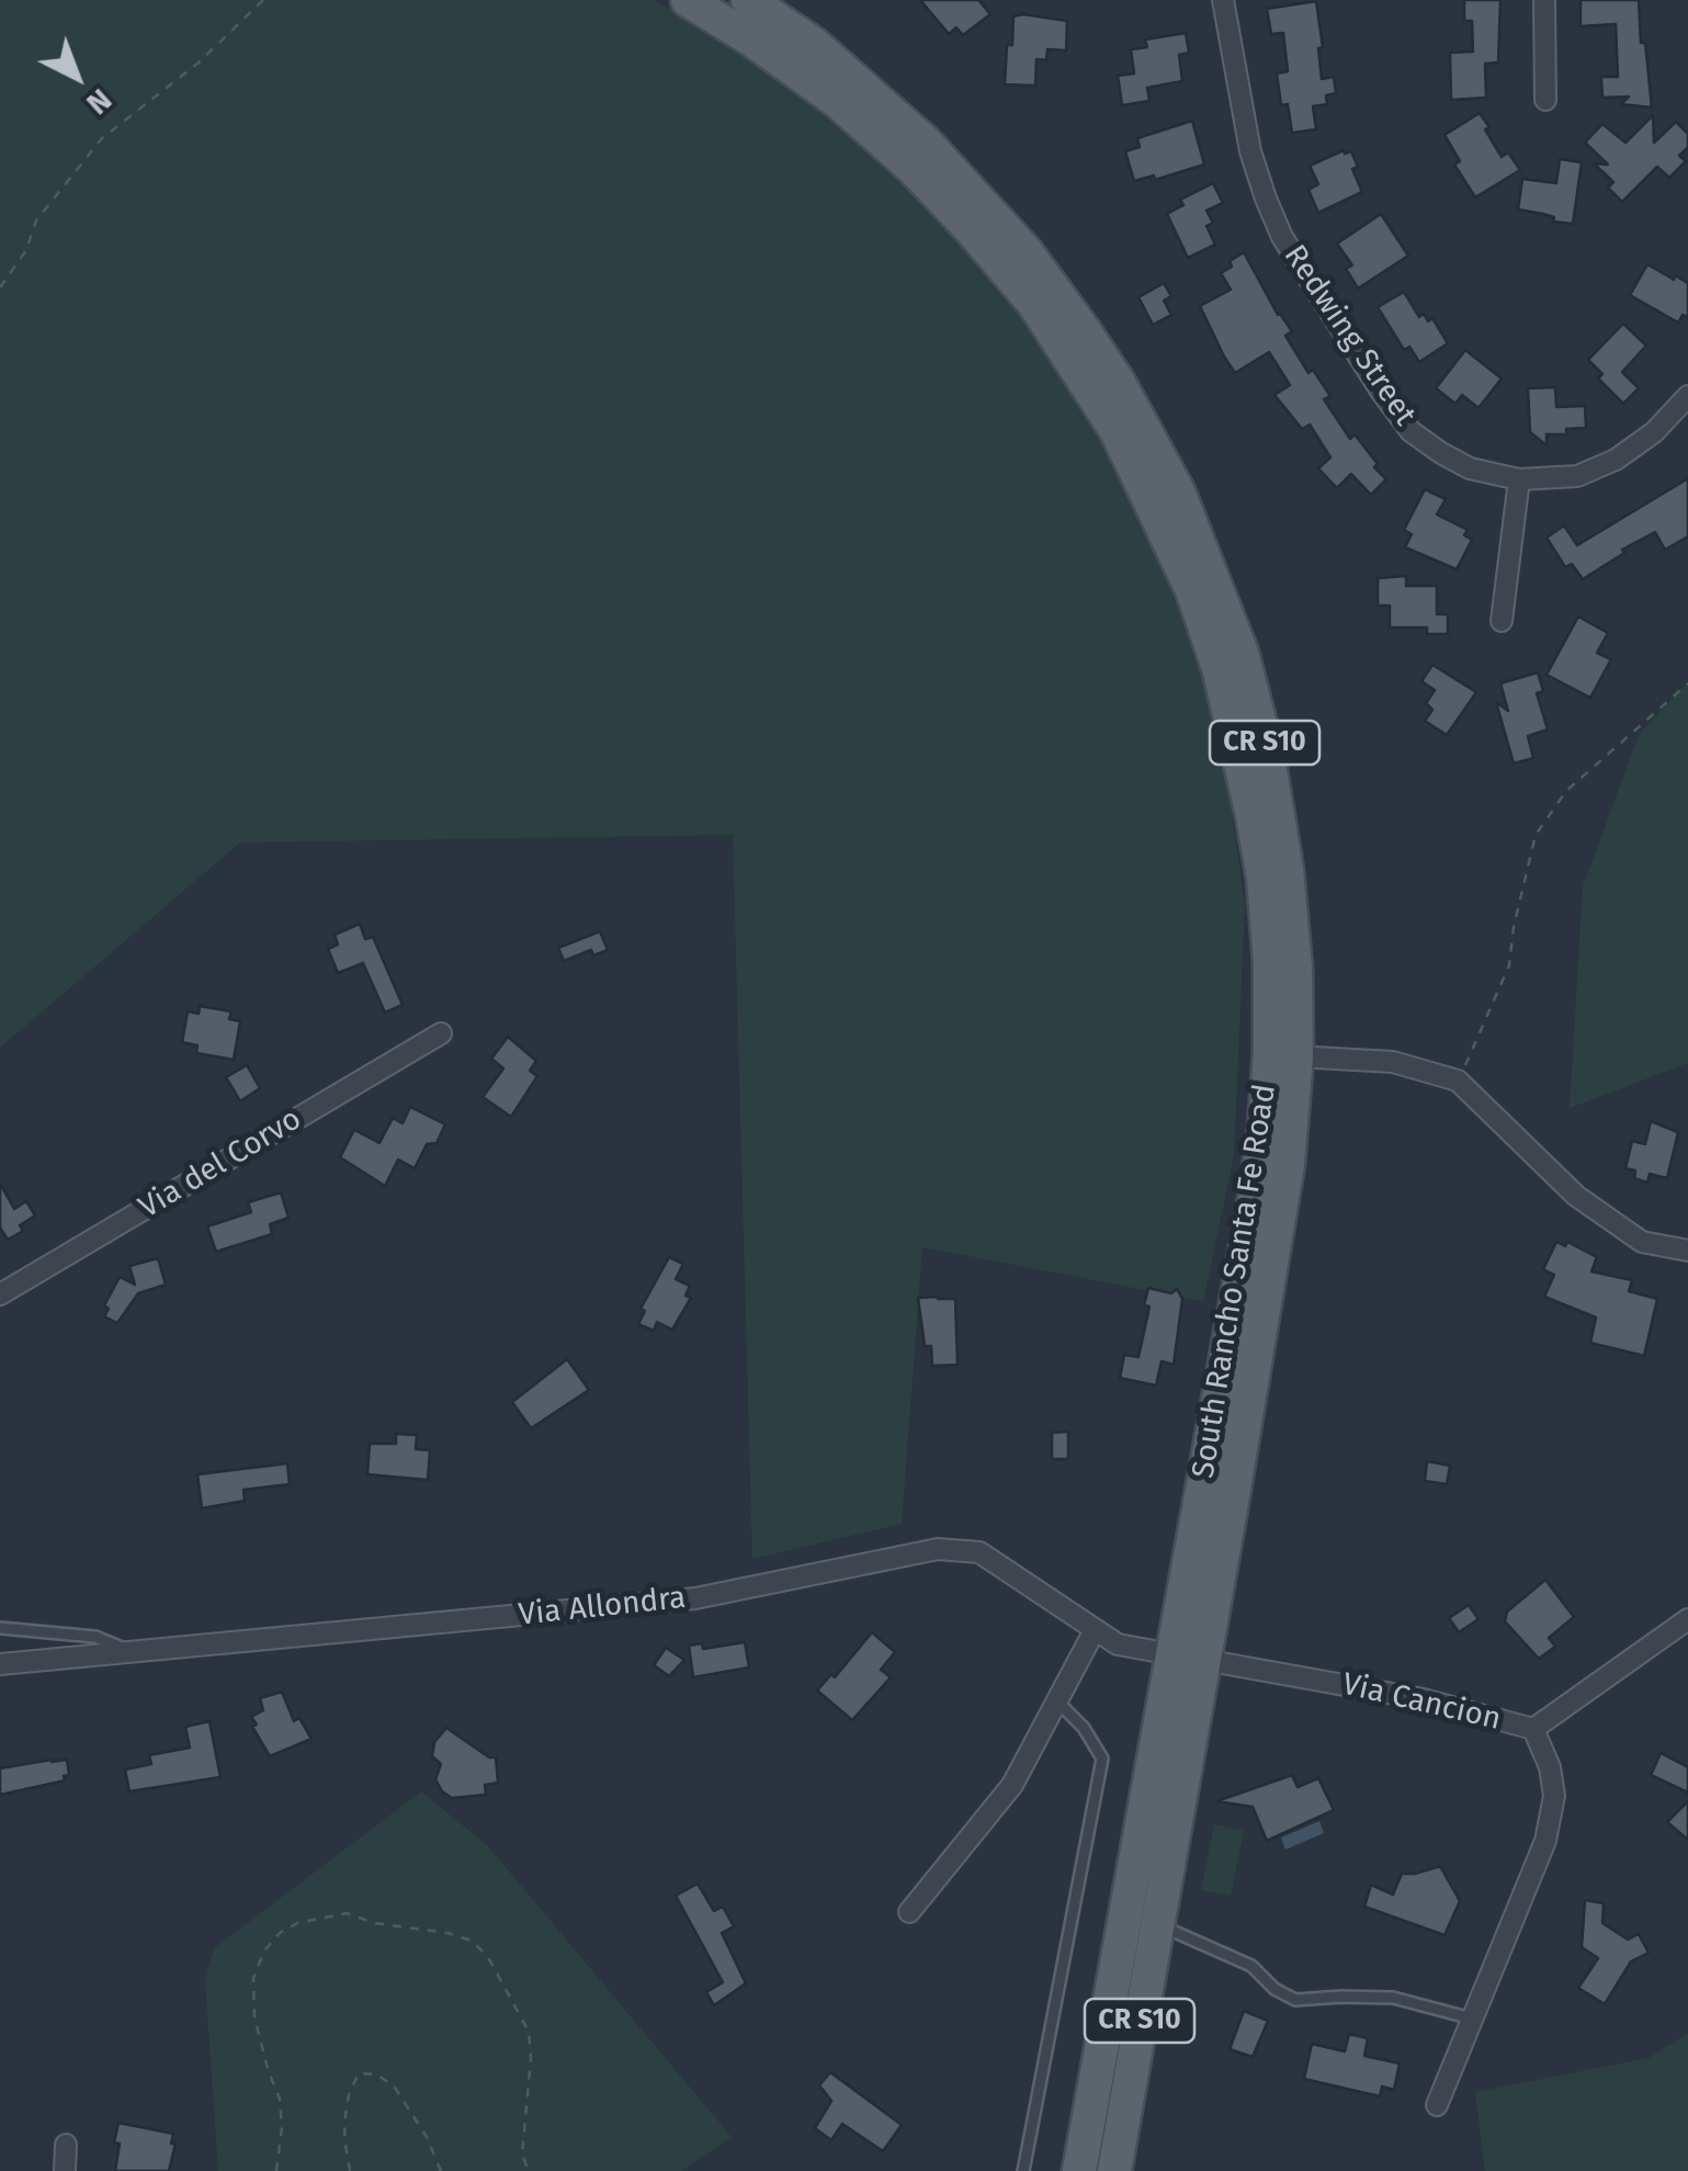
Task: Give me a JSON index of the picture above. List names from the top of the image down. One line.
{"streets":{"main road":["CR S10","South Rancho Santa Fe Road"],"street":["Redwing Street","Via del Corvo","Via Allondra","Via Cancion"]},"crossings":[["South Rancho Santa Fe Road","Via Allondra"],["South Rancho Santa Fe Road","Via Cancion"],["Via Allondra","Via Cancion"]],"north":"bottom right"}
